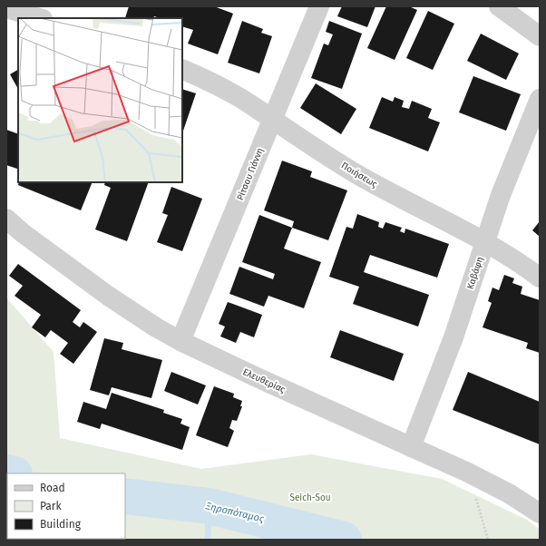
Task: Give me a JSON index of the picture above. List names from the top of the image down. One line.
{"streets":{"street":["Ρίτσου Γιάννη","Ποιήσεως","Καβάφη","Ελευθερίας"]},"crossings":[["Ρίτσου Γιάννη","Ποιήσεως"],["Ρίτσου Γιάννη","Ελευθερίας"],["Ποιήσεως","Καβάφη"],["Καβάφη","Ελευθερίας"]],"water":["Ξηροπόταμος"],"parks":["Seich-Sou"],"legend":["Road","Park","Building"]}
